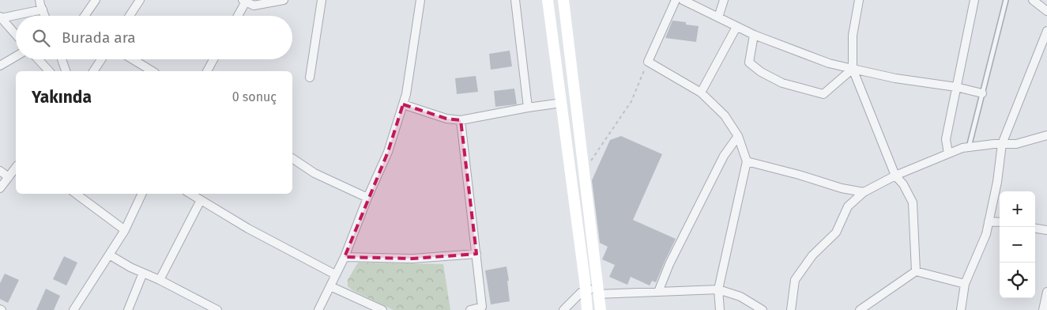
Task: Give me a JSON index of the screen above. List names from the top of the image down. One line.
{"page":{"search":"Burada ara","heading":["Yakında","0 sonuç"],"map_buttons":["+","−"]}}
